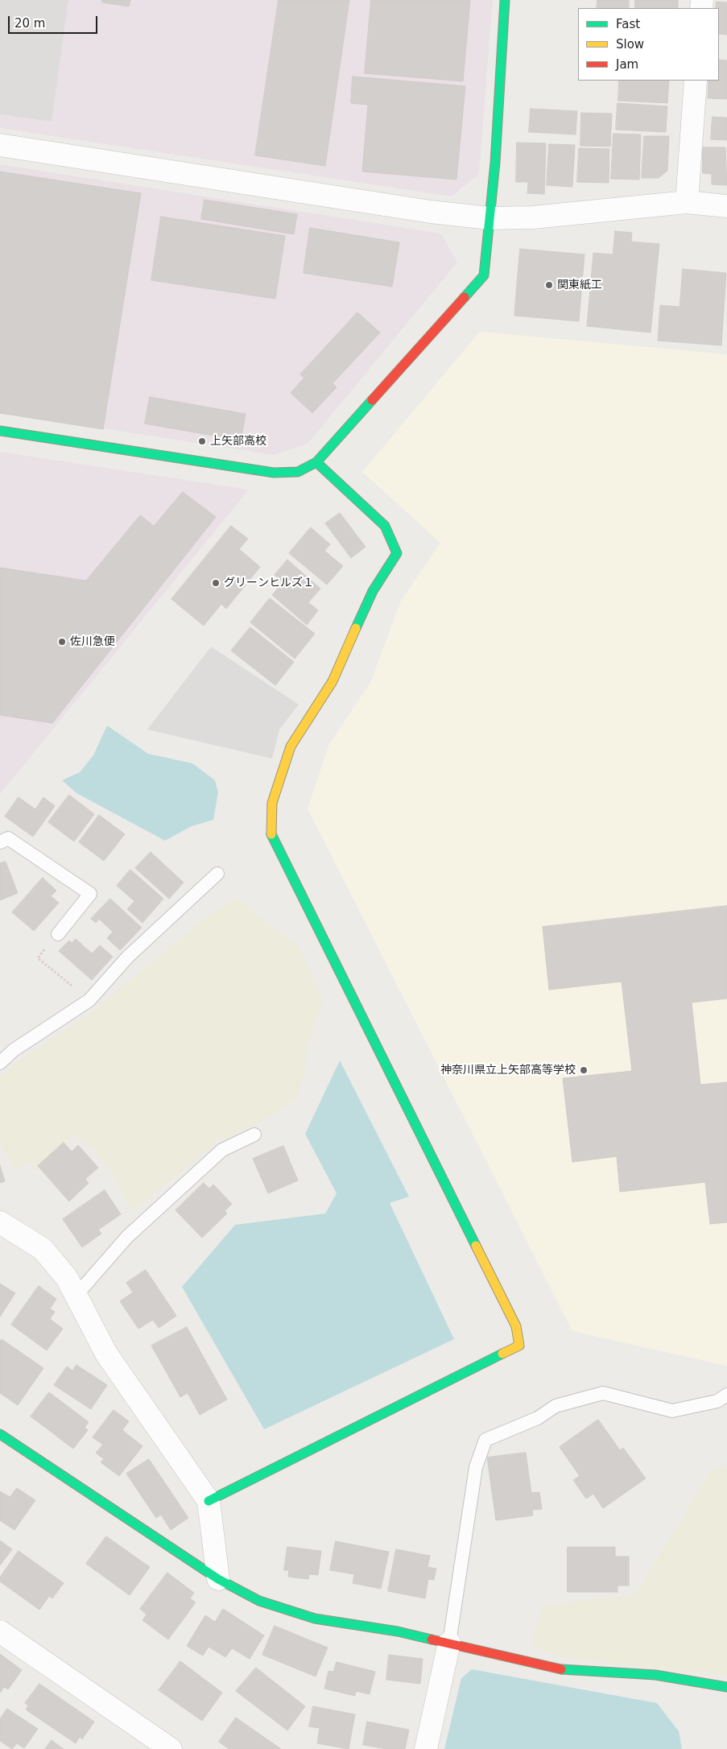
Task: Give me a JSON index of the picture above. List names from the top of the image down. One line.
{"places":["関東紙工","上矢部高校","グリーンヒルズ１","佐川急便","神奈川県立上矢部高等学校"],"legend":["Fast","Slow","Jam"],"scale_bar":"20 m"}
